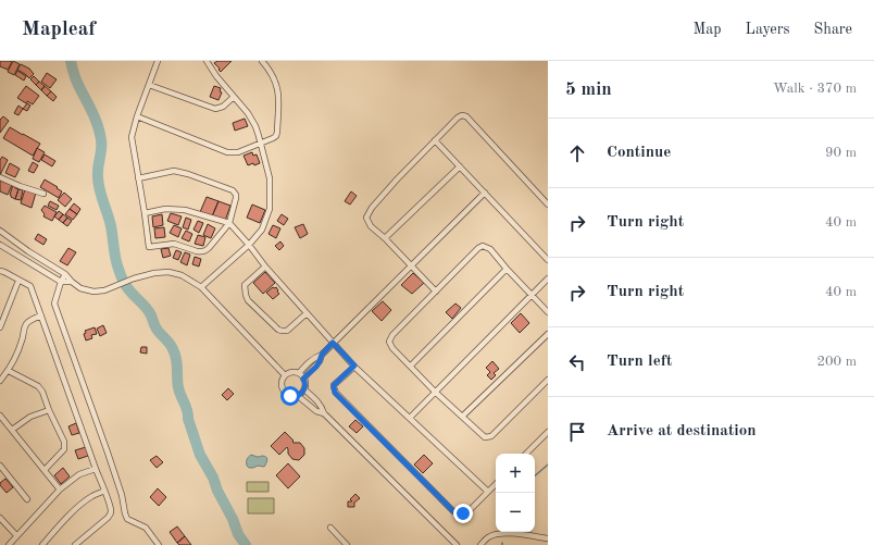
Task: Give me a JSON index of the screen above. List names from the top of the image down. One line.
{"page":{"header":"Mapleaf","nav":["Map","Layers","Share"],"heading":["5 min","Walk · 370 m"],"list":[["Continue","90 m"],["Turn right","40 m"],["Turn right","40 m"],["Turn left","200 m"],"Arrive at destination"],"map_buttons":["+","−"]}}
